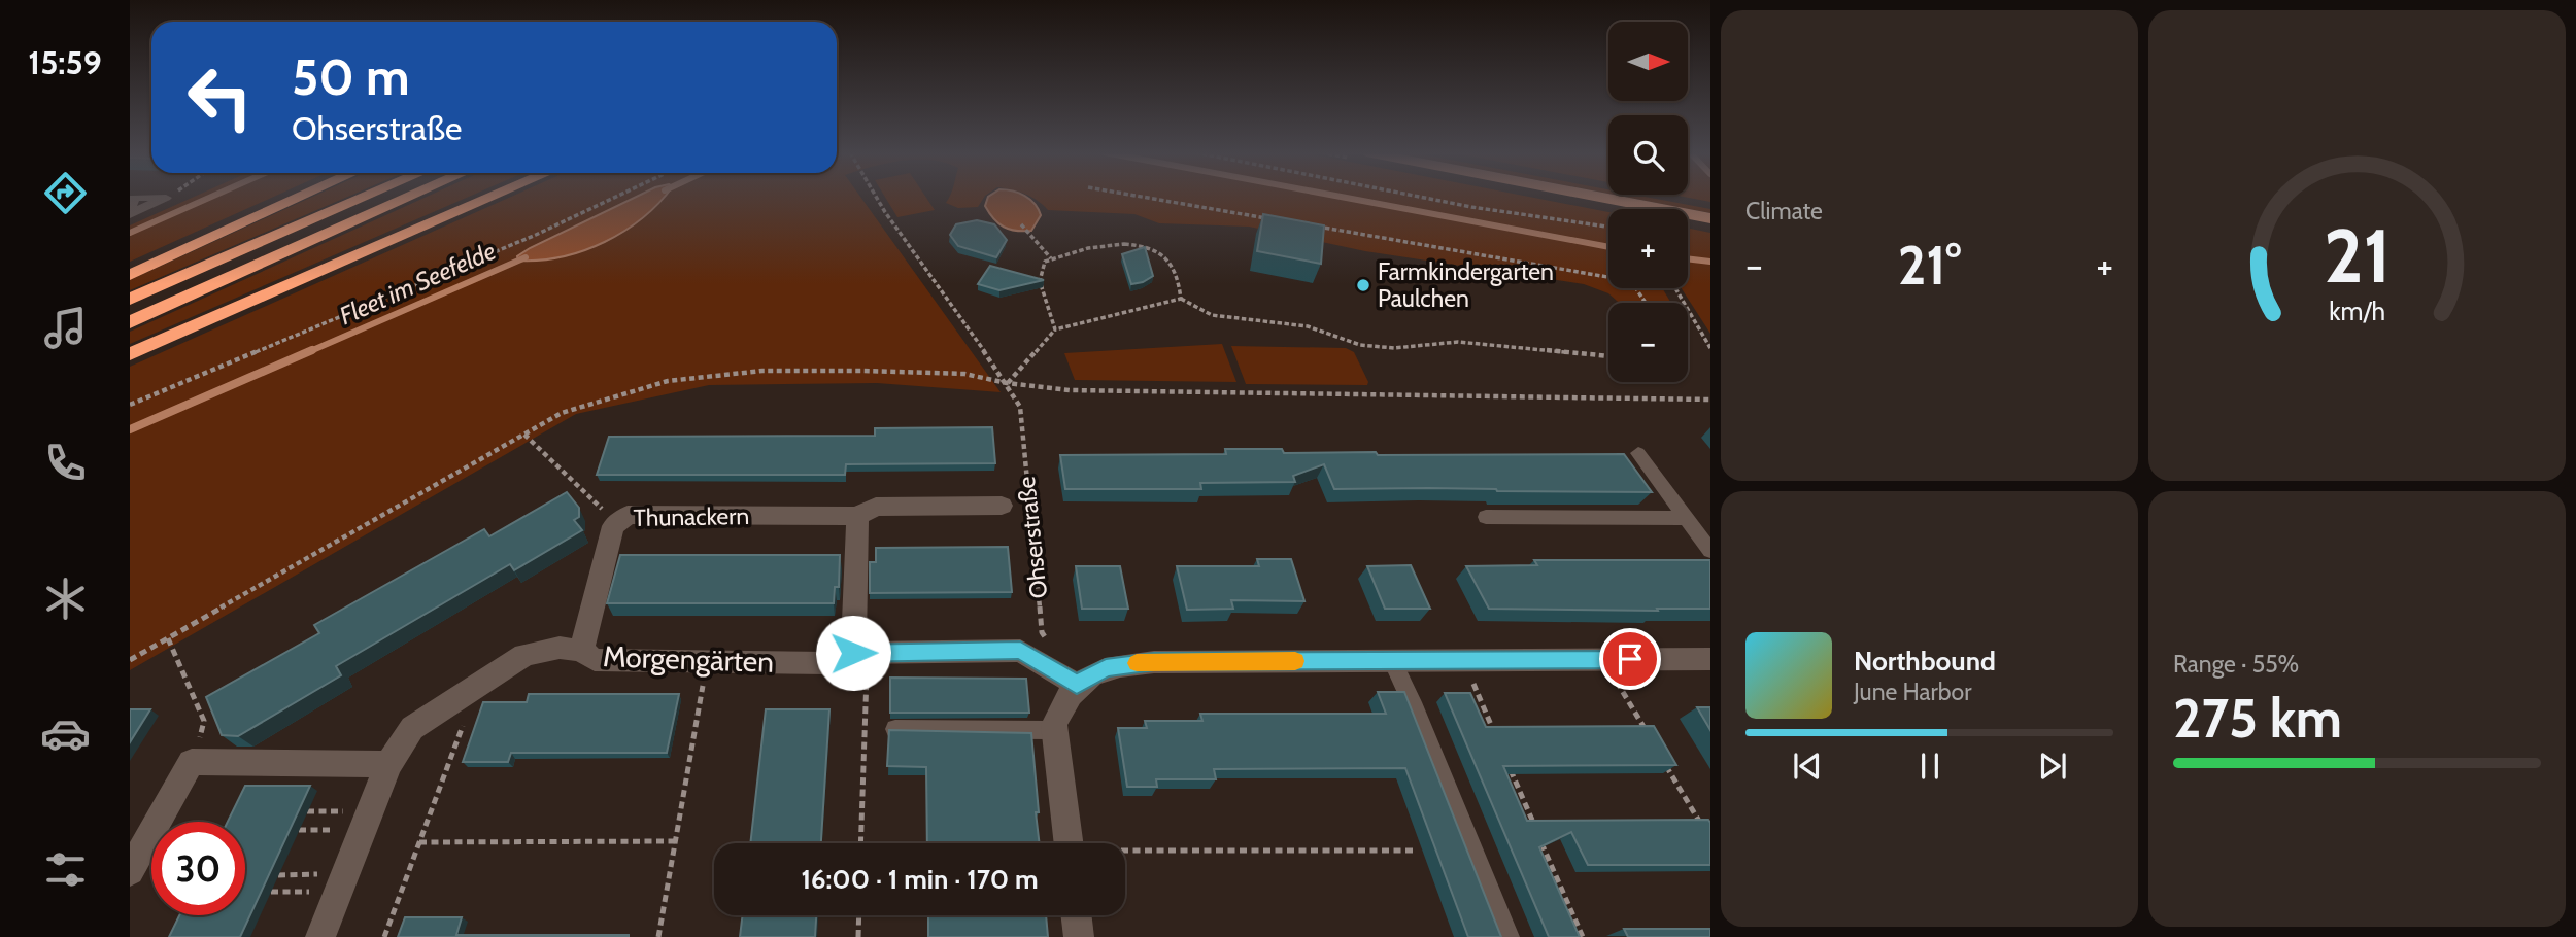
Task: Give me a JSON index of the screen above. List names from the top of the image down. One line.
{"streets":{"street":["Thunackern","Morgengärten"],"path":["Ohserstraße"]},"crossings":[["Thunackern","Morgengärten"]],"water":["Fleet im Seefelde"],"places":["Farmkindergarten Paulchen"],"north":"right","page":{"tabs":"15:59","tile":["Climate",["Range · 55%","275 km"]],"map_buttons":["+","−"],"turn":["50 m","Ohserstraße"],"heat":["−","21°","+"],"song":["Northbound","June Harbor"],"limit":"30","trip":"16:00 · 1 min · 170 m","gauge":["21","km/h"]}}
